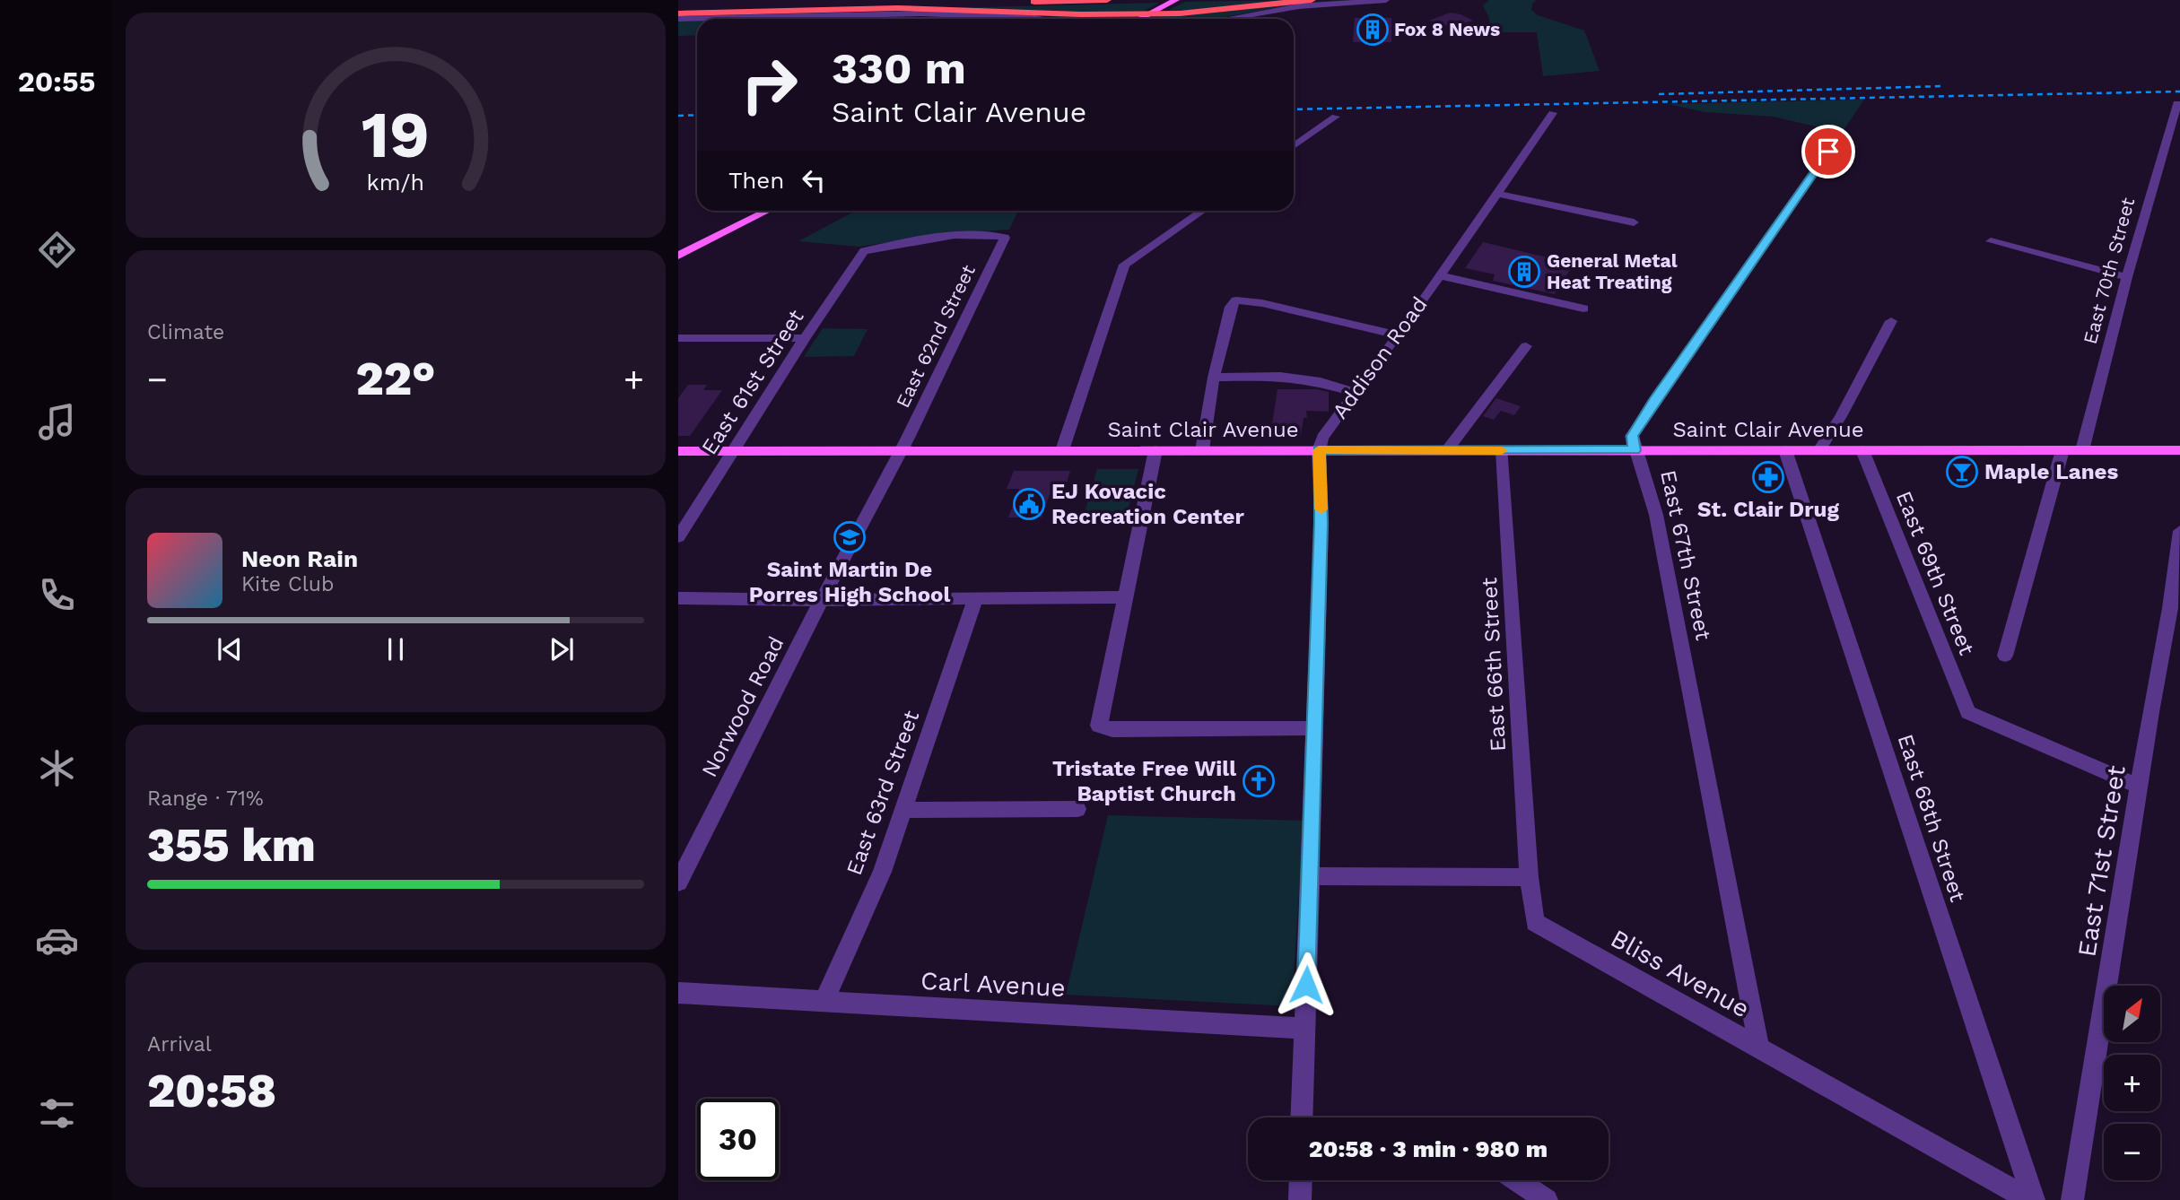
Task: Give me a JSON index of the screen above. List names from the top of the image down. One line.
{"streets":{"main road":["Saint Clair Avenue"],"street":["East 70th Street","East 62nd Street","Addison Road","East 61st Street","East 67th Street","East 69th Street","East 66th Street","Norwood Road","East 63rd Street","East 68th Street","East 71st Street","Bliss Avenue","Carl Avenue"]},"crossings":[["East 70th Street","Saint Clair Avenue"],["East 62nd Street","East 61st Street"],["East 62nd Street","Saint Clair Avenue"],["East 62nd Street","Norwood Road"],["Addison Road","Saint Clair Avenue"],["East 61st Street","Saint Clair Avenue"],["Saint Clair Avenue","East 67th Street"],["Saint Clair Avenue","East 69th Street"],["Saint Clair Avenue","East 66th Street"],["Saint Clair Avenue","Norwood Road"],["Saint Clair Avenue","East 68th Street"],["East 67th Street","Bliss Avenue"],["East 69th Street","East 71st Street"],["East 66th Street","Bliss Avenue"],["East 63rd Street","Carl Avenue"],["East 68th Street","Bliss Avenue"]],"places":{"building":["Fox 8 News","General Metal Heat Treating"],"bar":["Maple Lanes"],"pharmacy":["St. Clair Drug"],"public building":["EJ Kovacic Recreation Center"],"school or university":["Saint Martin De Porres High School"],"church":["Tristate Free Will Baptist Church"]},"north":"top right","page":{"tabs":"20:55","turn":["330 m","Saint Clair Avenue"],"then":"Then","tile":["Climate",["Range · 71%","355 km"],["Arrival","20:58"]],"heat":["−","22°","+"],"song":["Neon Rain","Kite Club"],"map_buttons":["+","−"],"limit":"30","trip":"20:58 · 3 min · 980 m","gauge":["19","km/h"]}}
